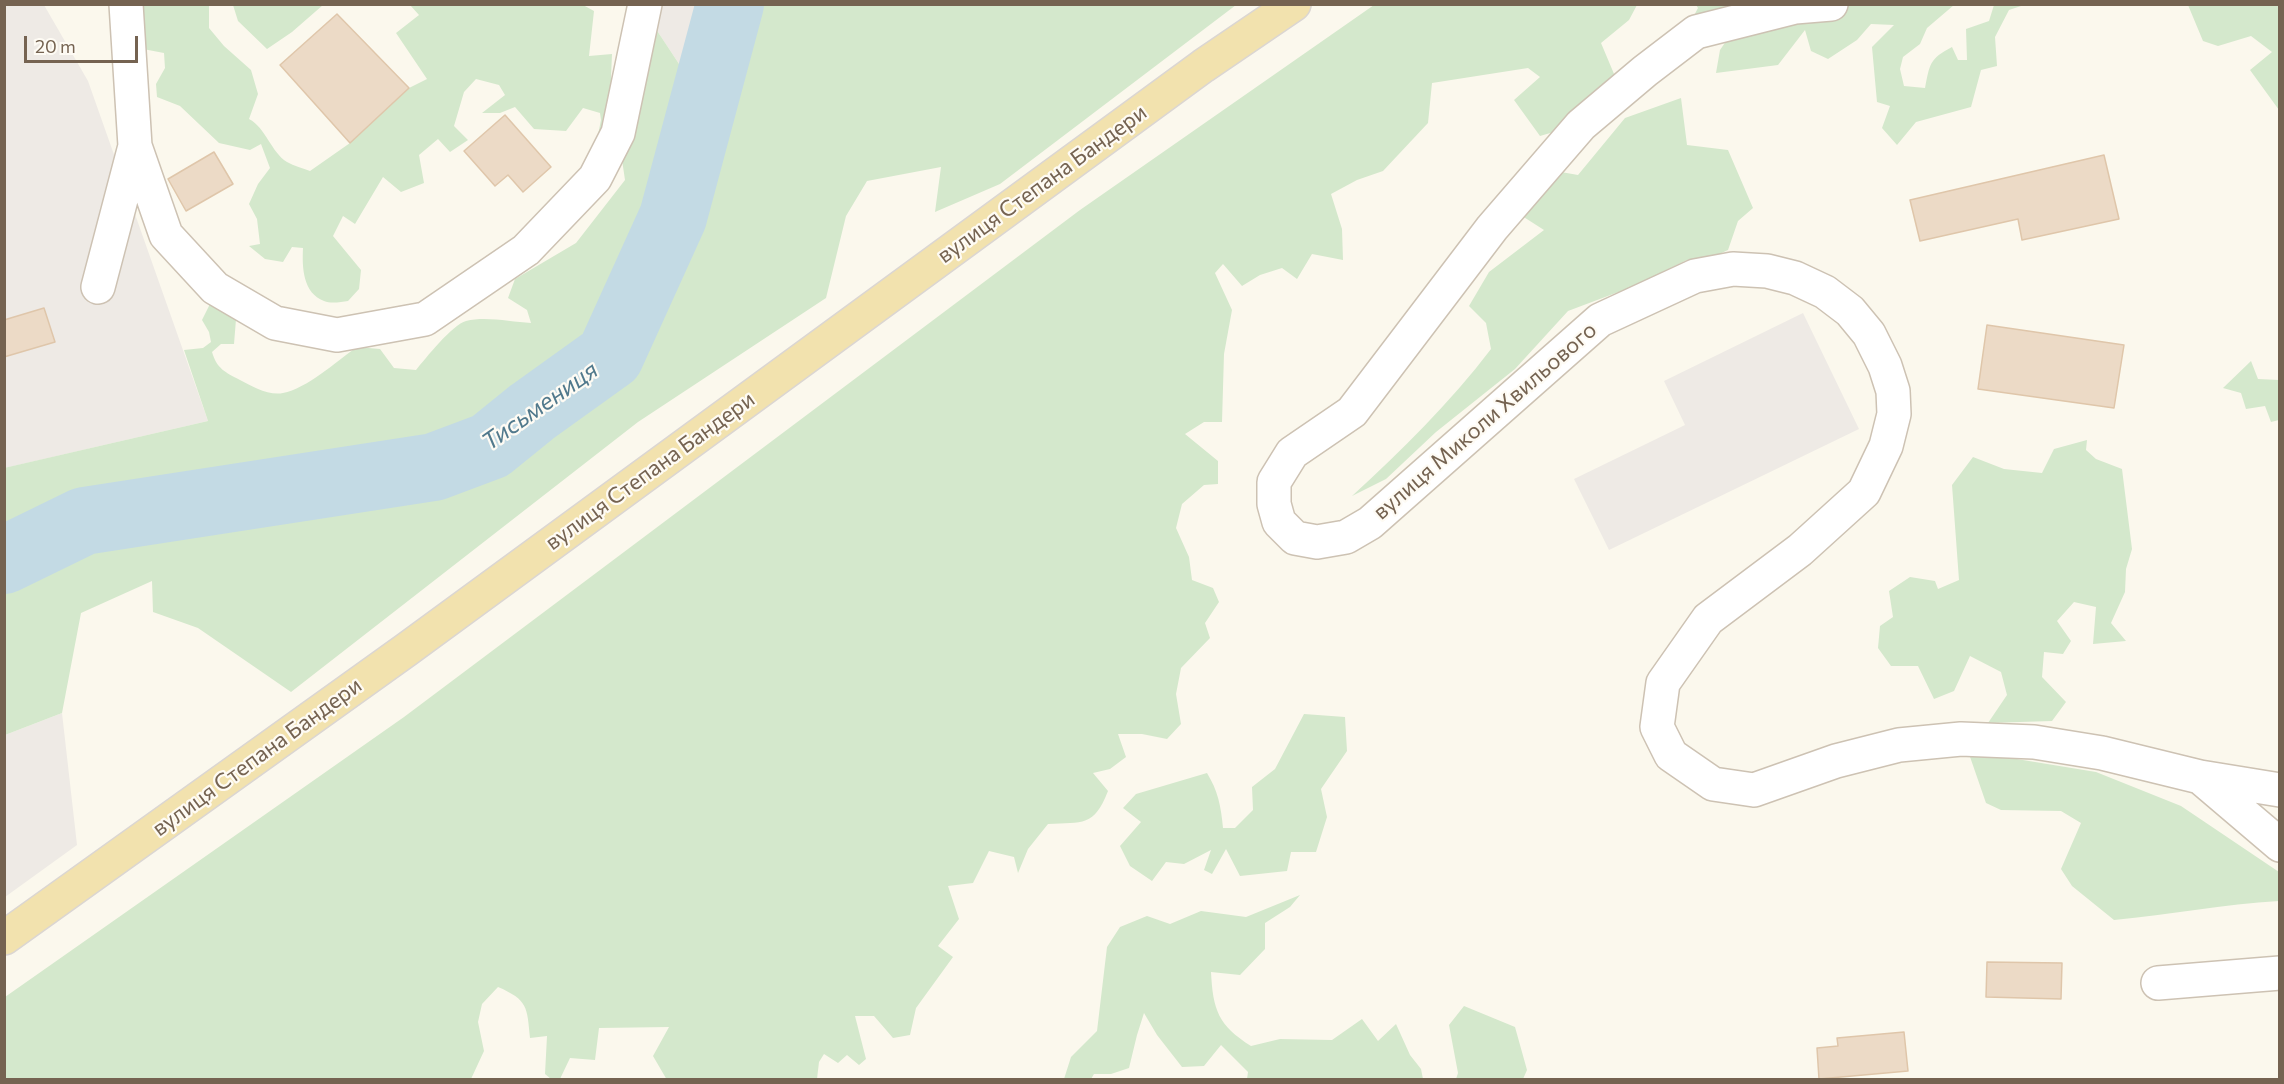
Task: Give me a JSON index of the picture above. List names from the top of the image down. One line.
{"streets":{"main road":["вулиця Степана Бандери"],"street":["вулиця Миколи Хвильового"]},"water":["Тисьмениця"],"scale_bar":"20 m"}
